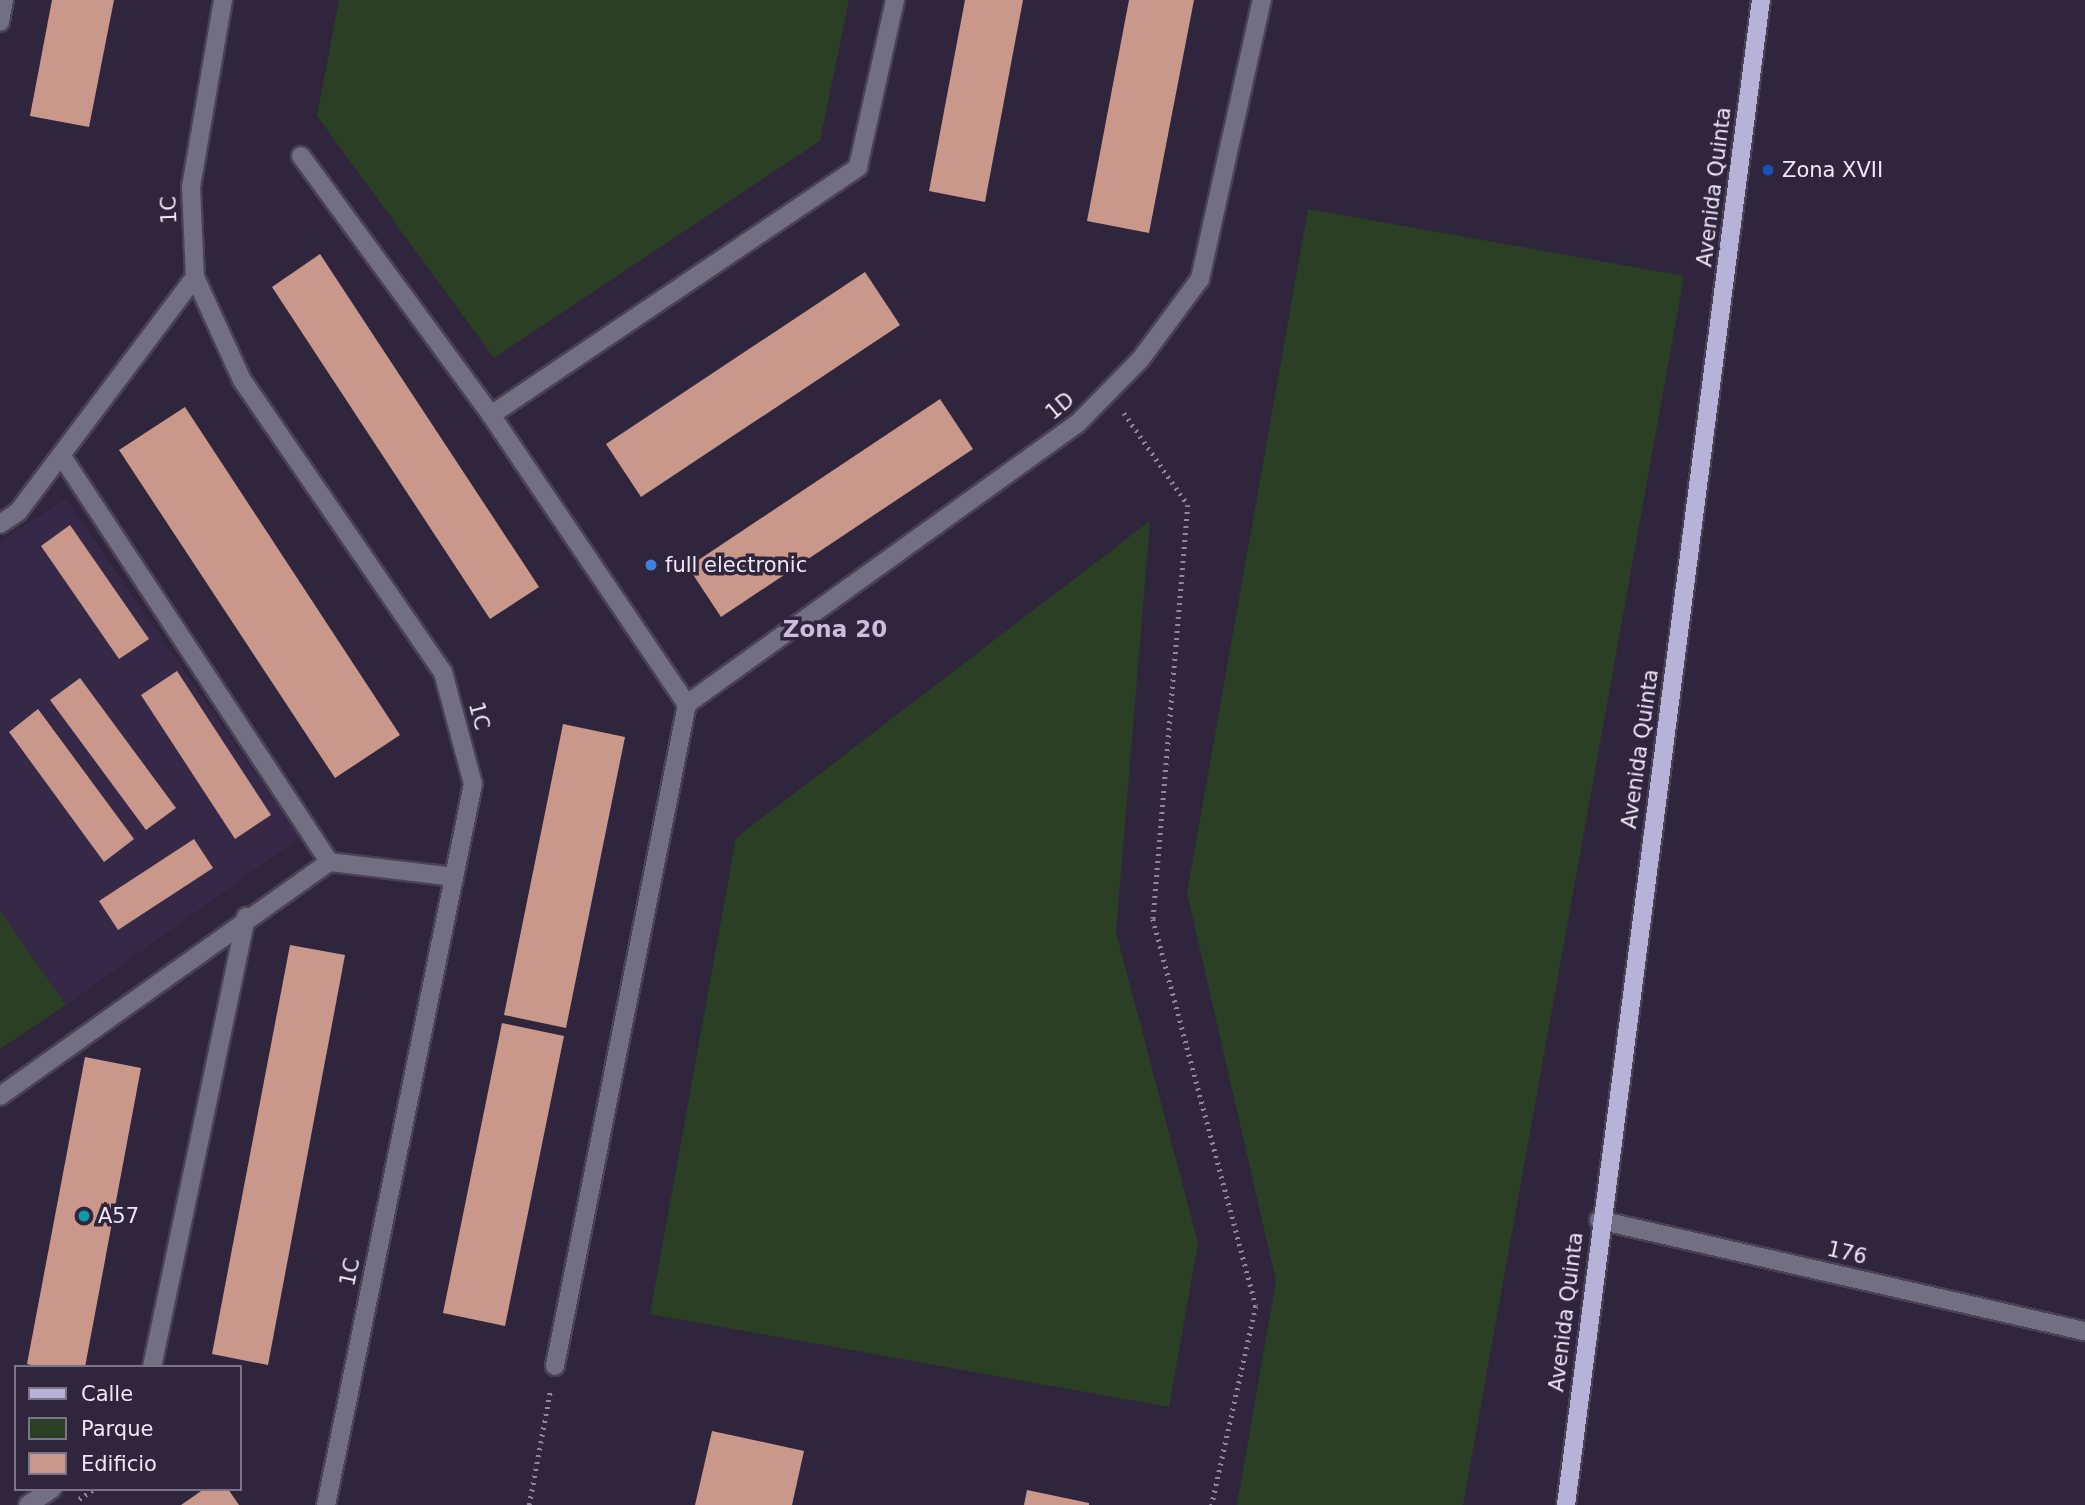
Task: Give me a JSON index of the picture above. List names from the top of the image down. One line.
{"streets":{"main road":["Avenida Quinta"],"street":["1C","1D","176"]},"crossings":[["Avenida Quinta","176"]],"districts":["Zona 20"],"places":["Zona XVII","full electronic","A57"],"legend":["Calle","Parque","Edificio"]}
